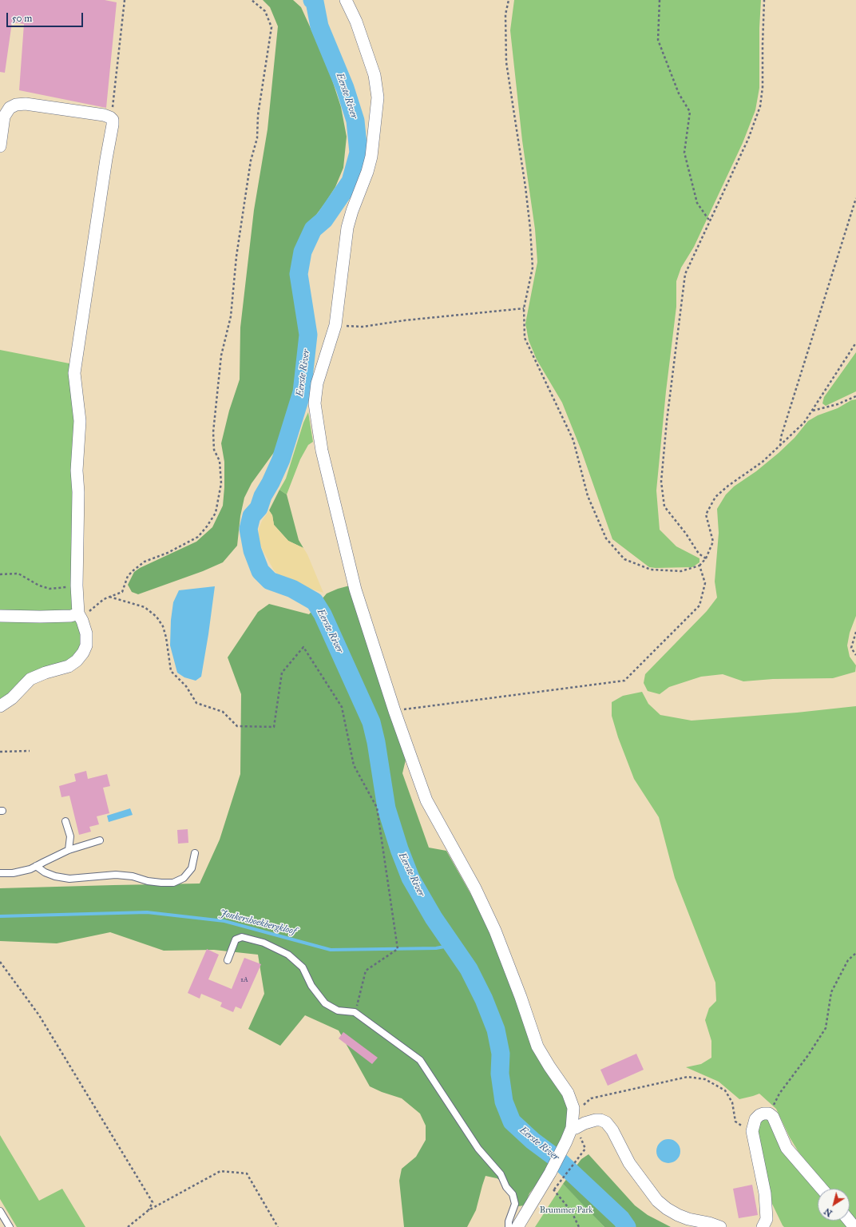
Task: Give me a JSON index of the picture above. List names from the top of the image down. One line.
{"water":["Eerste River","Jonkershoekbergkloof"],"parks":["Brummer Park"],"house_numbers":["1A"],"scale_bar":"50 m","north":"bottom left"}
